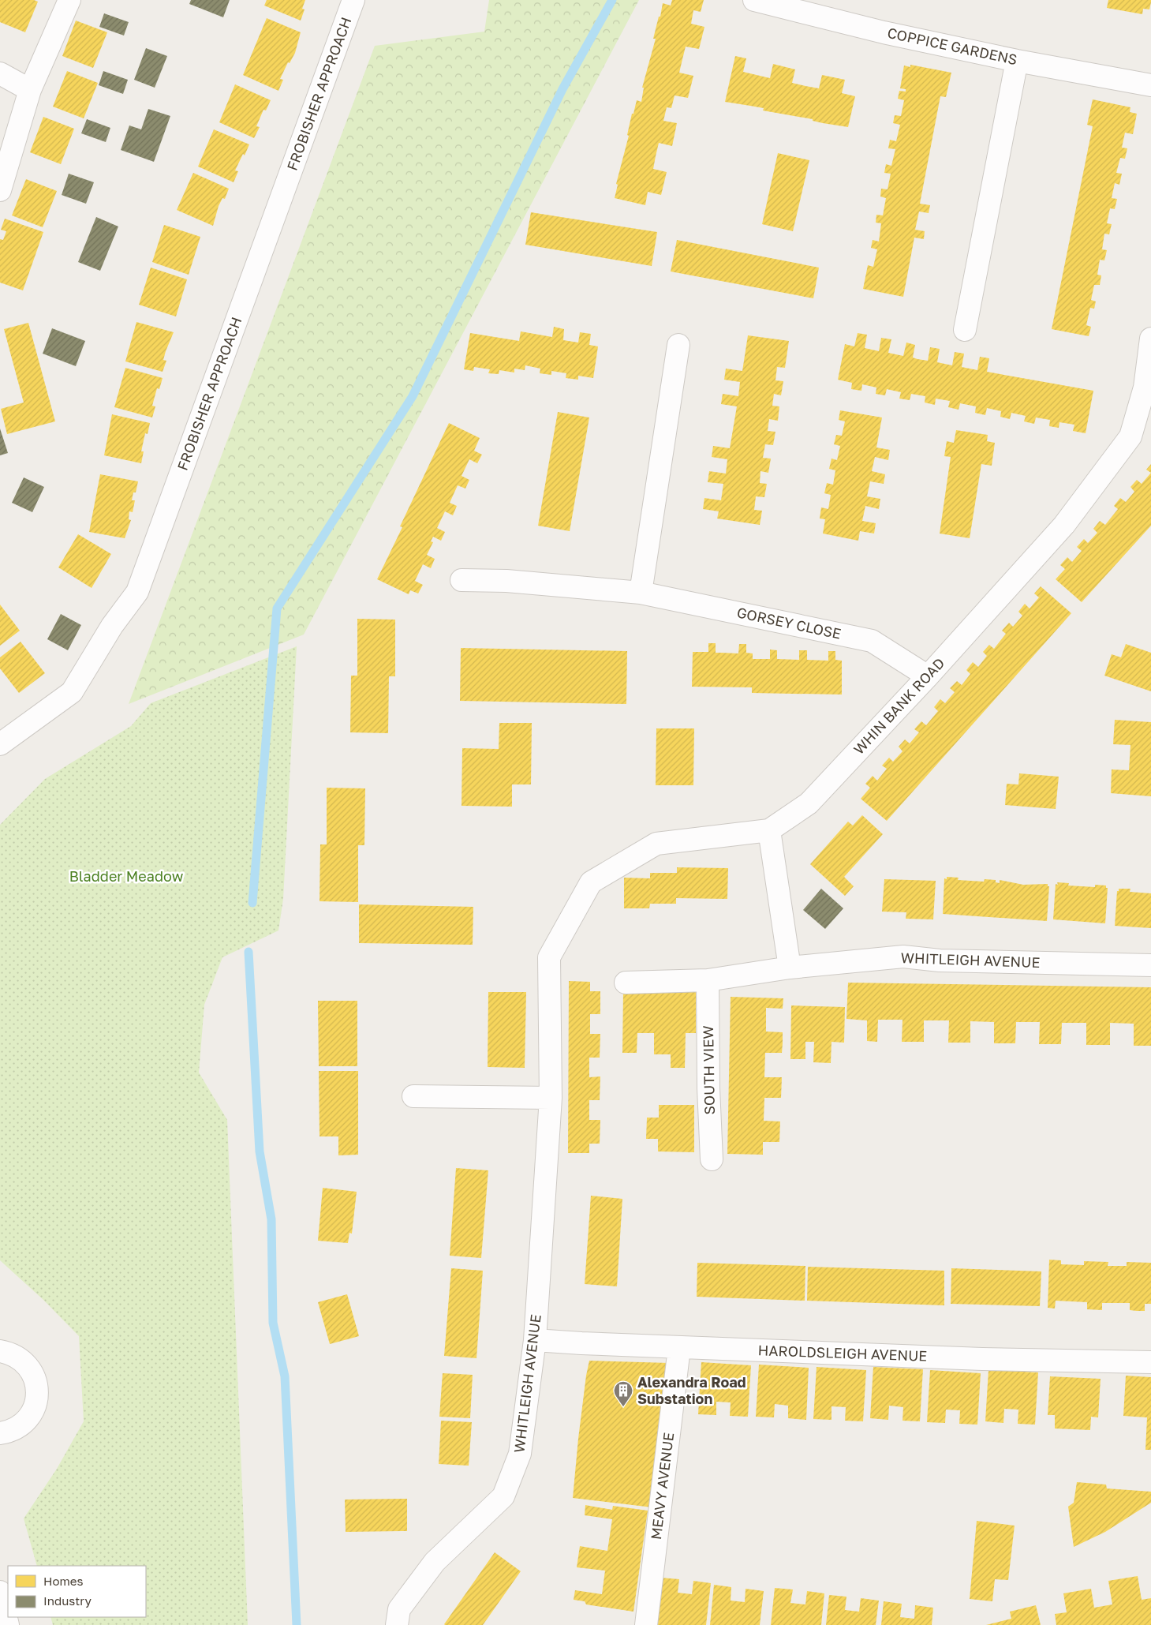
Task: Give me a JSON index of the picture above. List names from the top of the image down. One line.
{"streets":{"street":["COPPICE GARDENS","FROBISHER APPROACH","GORSEY CLOSE","WHIN BANK ROAD","WHITLEIGH AVENUE","SOUTH VIEW","HAROLDSLEIGH AVENUE","MEAVY AVENUE"]},"crossings":[["GORSEY CLOSE","WHIN BANK ROAD"],["WHIN BANK ROAD","WHITLEIGH AVENUE"],["WHITLEIGH AVENUE","SOUTH VIEW"],["WHITLEIGH AVENUE","HAROLDSLEIGH AVENUE"],["HAROLDSLEIGH AVENUE","MEAVY AVENUE"]],"parks":["Bladder Meadow"],"places":{"building":["Alexandra Road Substation"]},"legend":["Homes","Industry"]}
